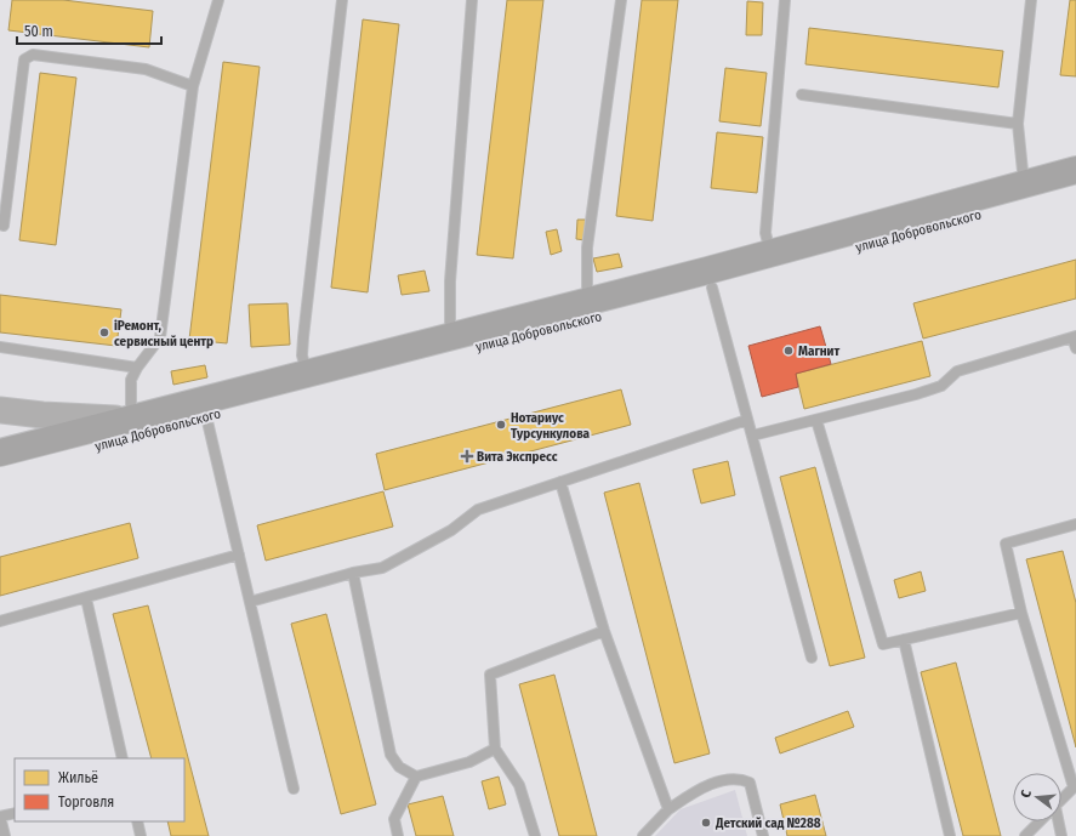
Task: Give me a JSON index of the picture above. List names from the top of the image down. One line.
{"streets":{"main road":["улица Добровольского"]},"places":{"other":["iРемонт, сервисный центр","Магнит","Нотариус Турсункулова","Детский сад №288"],"health":["Вита Экспресс"]},"legend":["Жильё","Торговля"],"scale_bar":"50 m","north":"left"}
